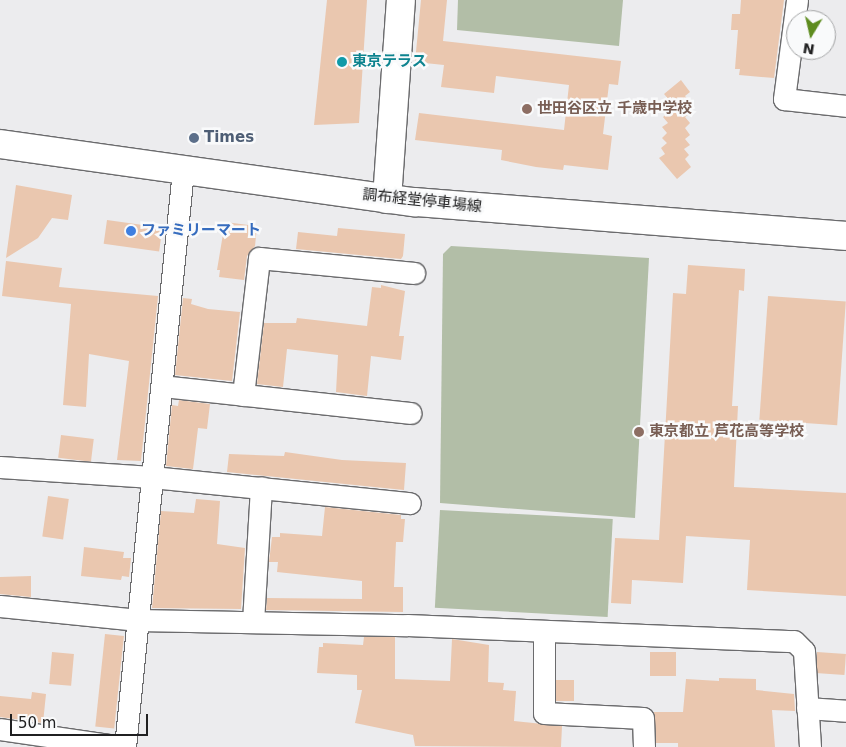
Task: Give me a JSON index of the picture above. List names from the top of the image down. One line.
{"streets":{"main road":["調布経堂停車場線"]},"places":["東京テラス","世田谷区立 千歳中学校","Times","ファミリーマート","東京都立 芦花高等学校"],"scale_bar":"50 m","north":"bottom"}
